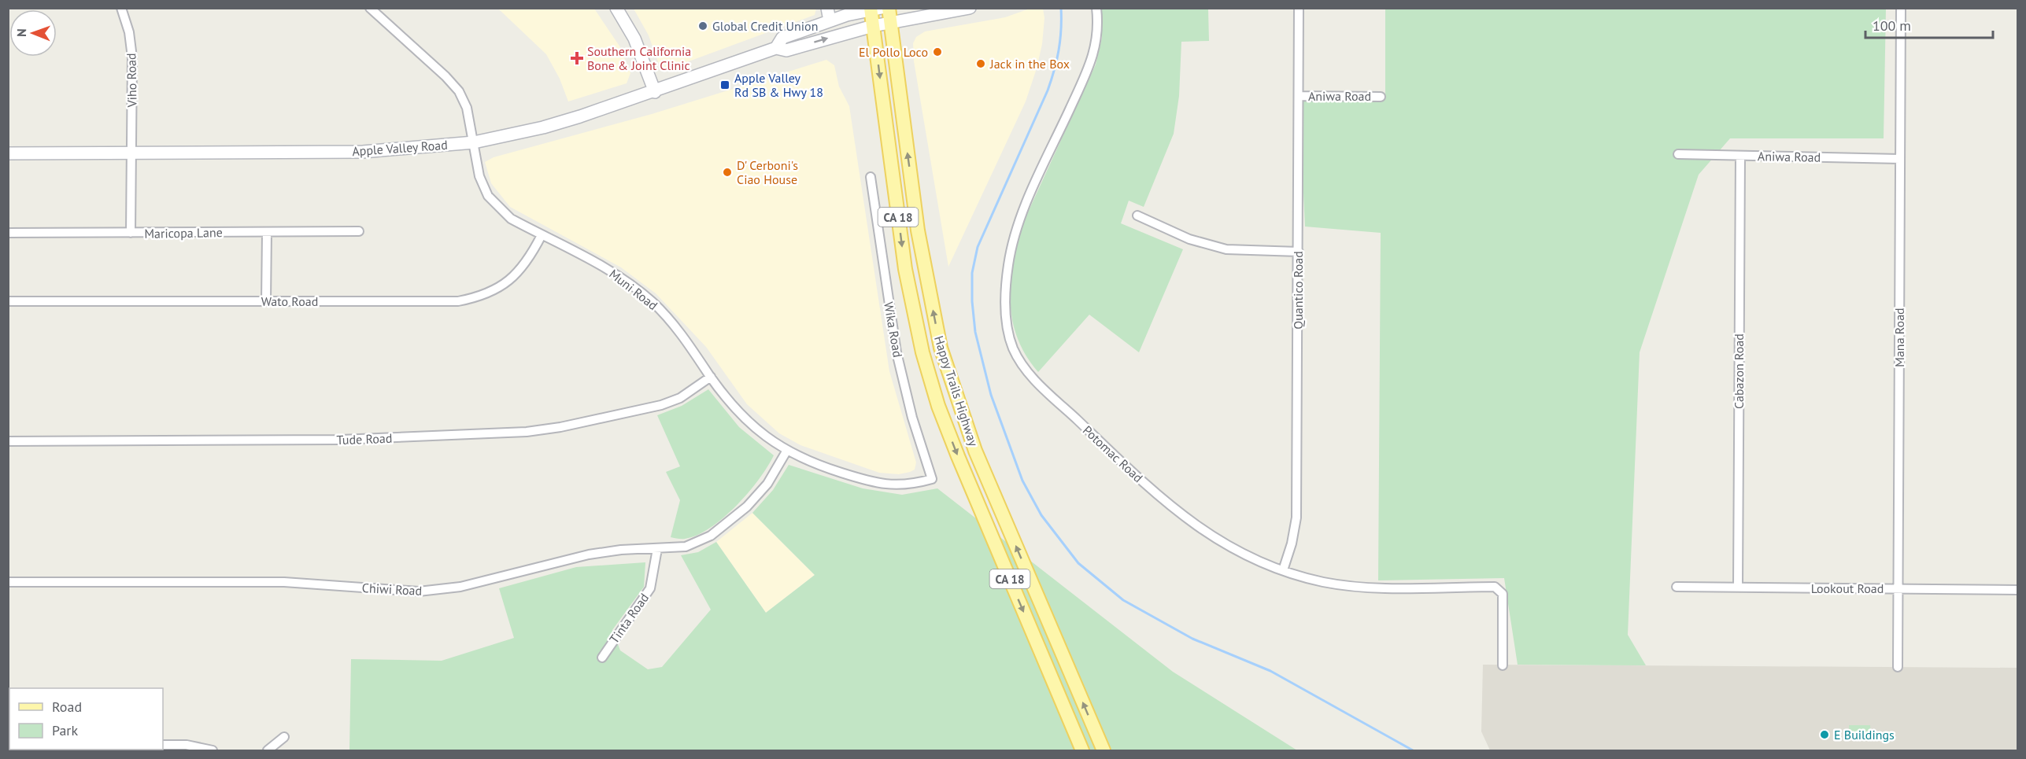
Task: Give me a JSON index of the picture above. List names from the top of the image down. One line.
{"streets":{"main road":["CA 18","Happy Trails Highway"],"street":["Viho Road","Aniwa Road","Apple Valley Road","Maricopa Lane","Muni Road","Quantico Road","Wato Road","Wika Road","Mana Road","Cabazon Road","Tude Road","Potomac Road","Lookout Road","Chiwi Road","Tinta Road"]},"crossings":[["Viho Road","Apple Valley Road"],["Viho Road","Maricopa Lane"],["Aniwa Road","Quantico Road"],["Aniwa Road","Mana Road"],["Aniwa Road","Cabazon Road"],["Apple Valley Road","Muni Road"],["Apple Valley Road","Happy Trails Highway"],["Muni Road","Wato Road"],["Muni Road","Wika Road"],["Muni Road","Tude Road"],["Muni Road","Chiwi Road"],["Quantico Road","Potomac Road"],["Mana Road","Lookout Road"],["Cabazon Road","Lookout Road"],["Chiwi Road","Tinta Road"]],"places":{"other":["Global Credit Union","El Pollo Loco","Jack in the Box","D' Cerboni's Ciao House","E Buildings"],"health":["Southern California Bone & Joint Clinic"],"transit":["Apple Valley Rd SB & Hwy 18"]},"legend":["Road","Park"],"scale_bar":"100 m","north":"left"}
